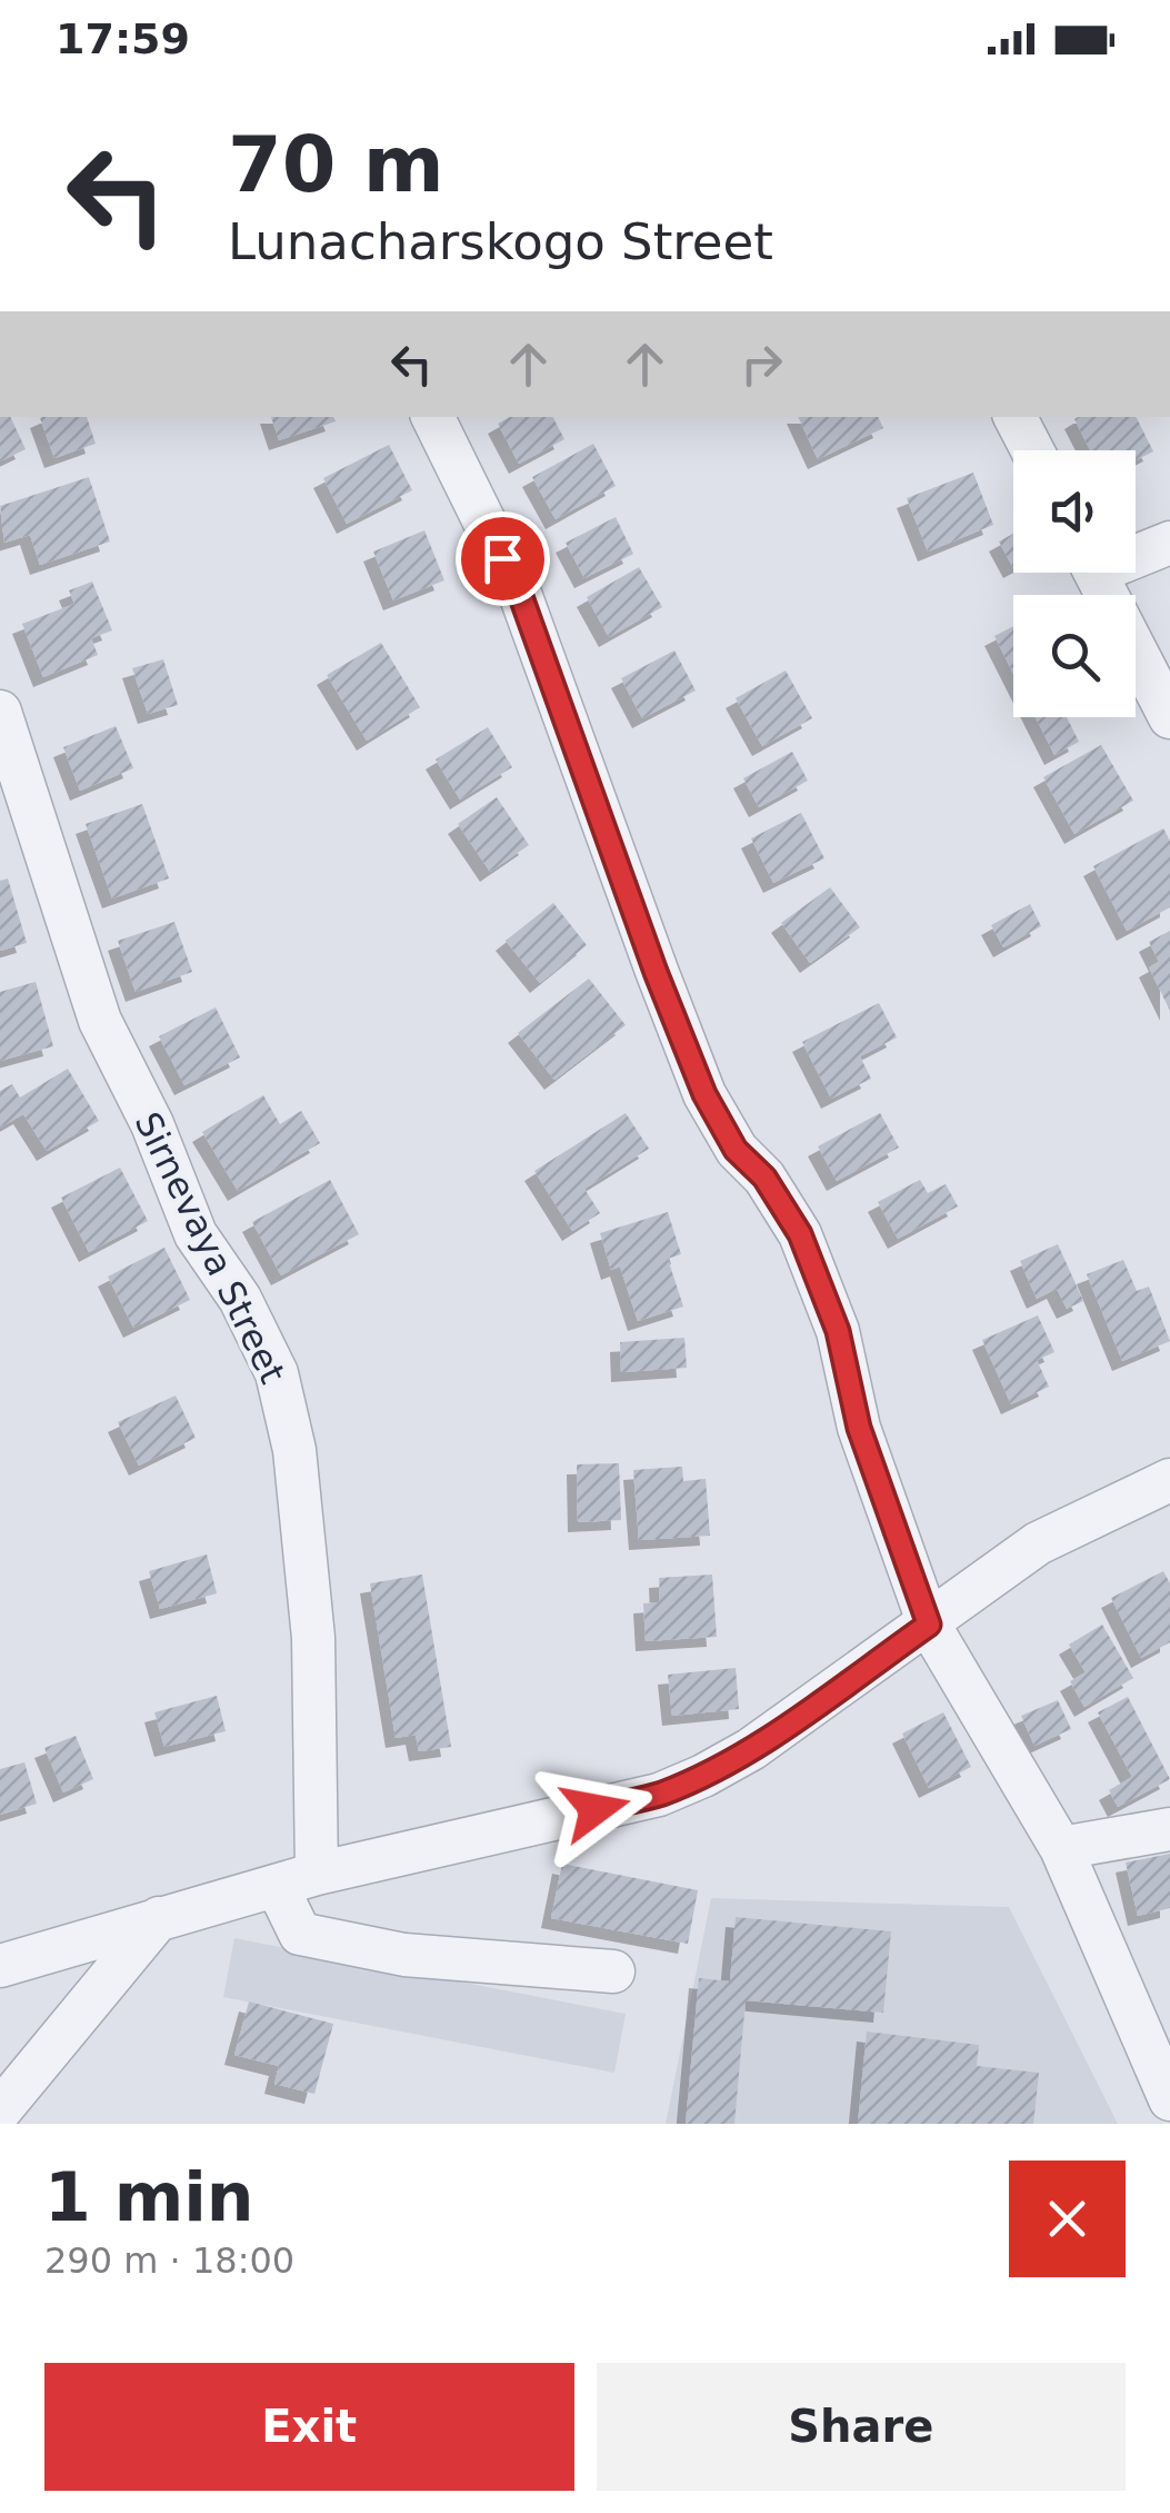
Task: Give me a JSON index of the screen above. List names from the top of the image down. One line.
{"streets":{"street":["Sirnevaya Street"]},"page":{"status":"17:59","turn":["70 m","Lunacharskogo Street"],"heading":["1 min","290 m · 18:00"],"buttons":["Exit","Share"]}}
